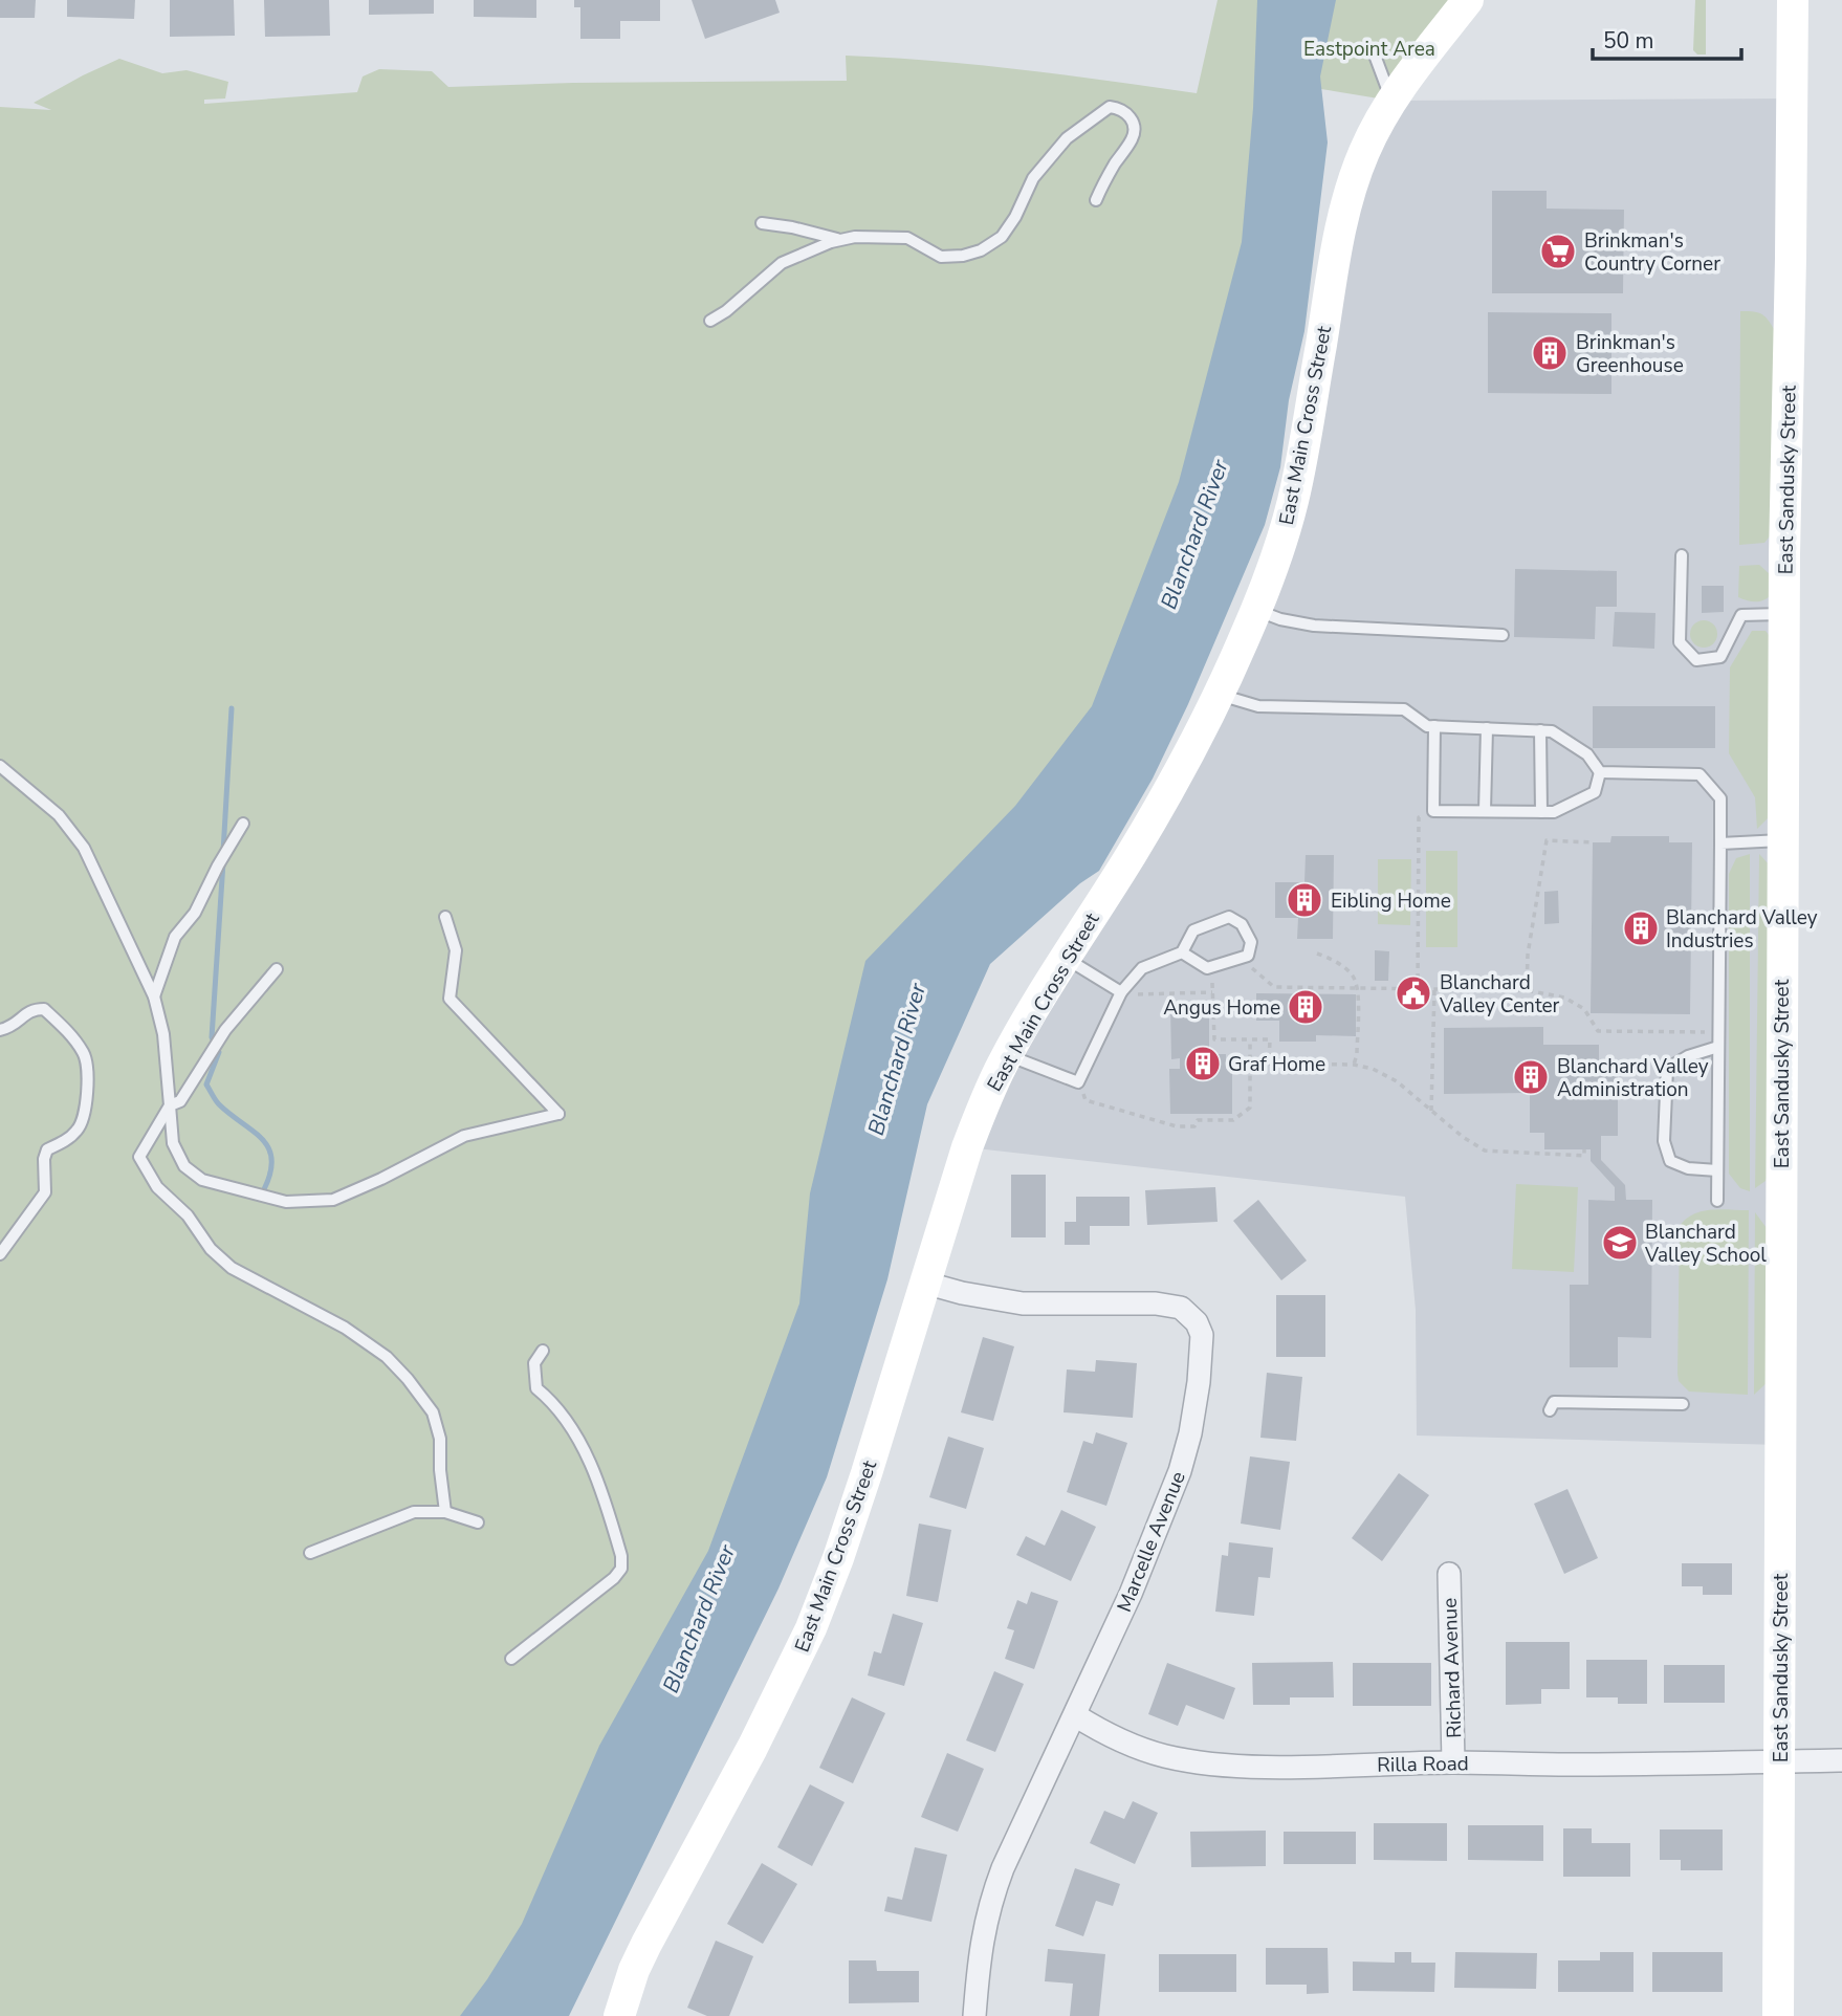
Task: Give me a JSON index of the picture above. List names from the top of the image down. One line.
{"streets":{"main road":["East Main Cross Street","East Sandusky Street"],"street":["Marcelle Avenue","Richard Avenue","Rilla Road"]},"crossings":[["East Main Cross Street","Marcelle Avenue"],["East Sandusky Street","Rilla Road"],["Marcelle Avenue","Rilla Road"],["Richard Avenue","Rilla Road"]],"water":["Blanchard River"],"parks":["Eastpoint Area"],"places":{"supermarket":["Brinkman's Country Corner"],"building":["Brinkman's Greenhouse","Eibling Home","Blanchard Valley Industries","Angus Home","Graf Home","Blanchard Valley Administration"],"public building":["Blanchard Valley Center"],"school or university":["Blanchard Valley School"]},"scale_bar":"50 m"}
